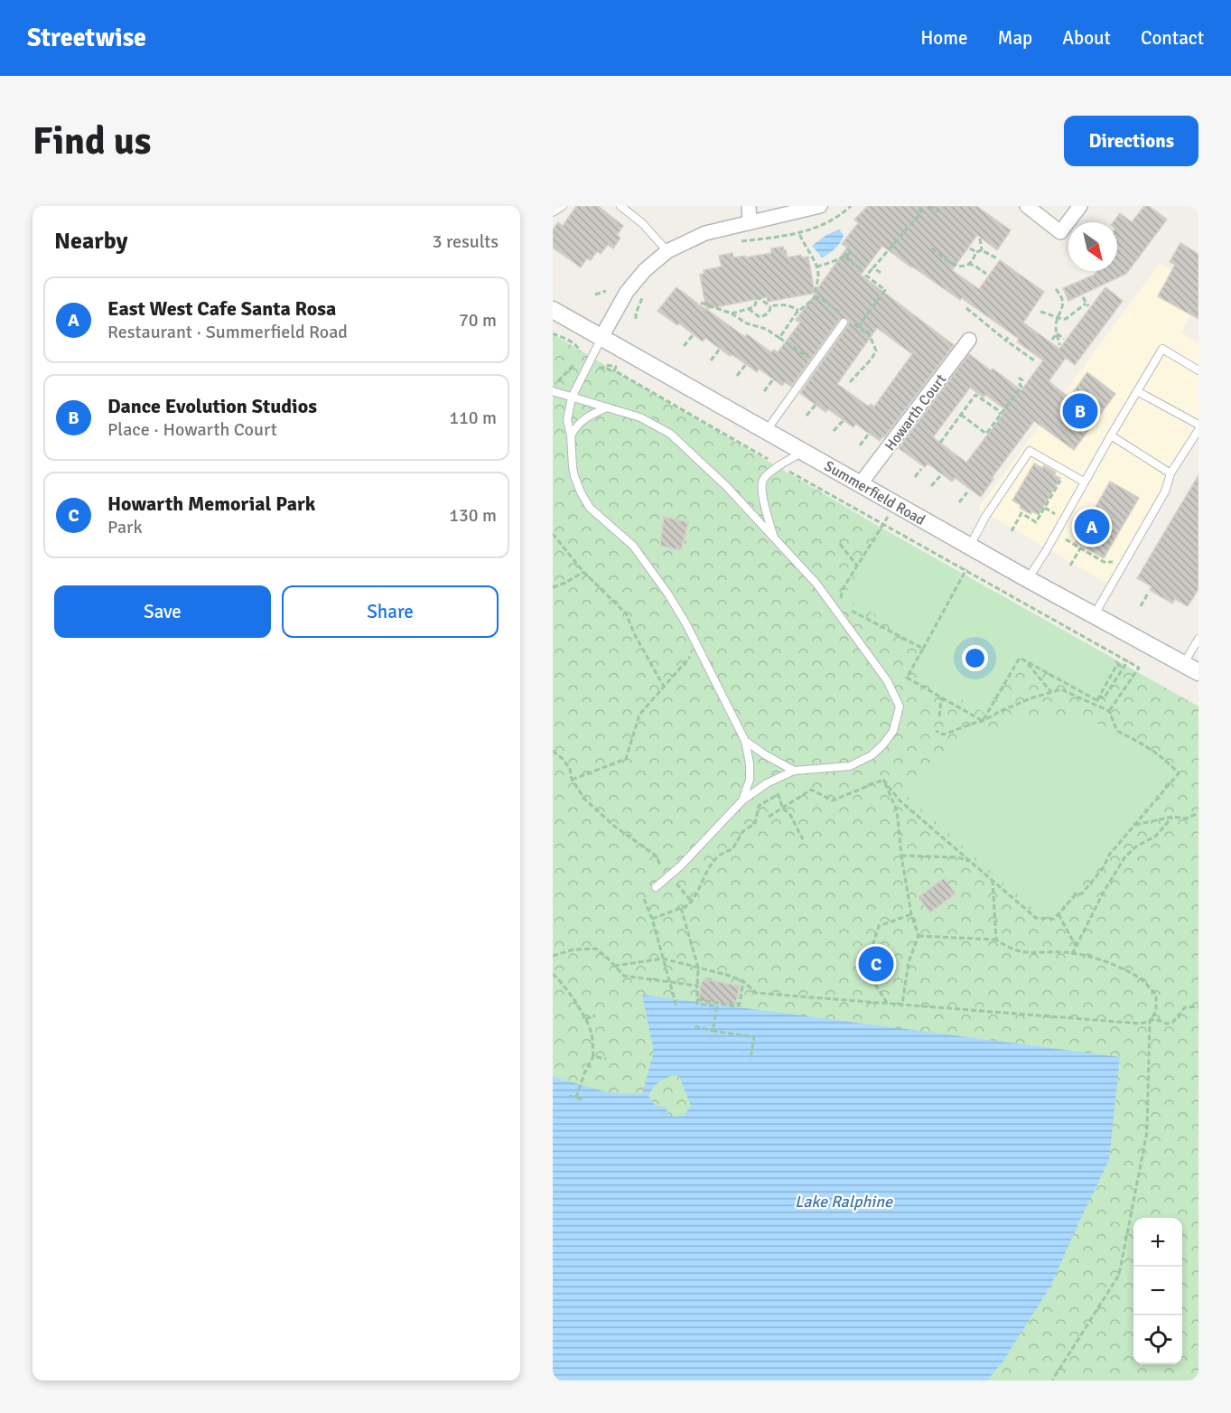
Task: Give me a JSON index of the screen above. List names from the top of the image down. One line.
{"streets":{"street":["Howarth Court","Summerfield Road"]},"crossings":[["Howarth Court","Summerfield Road"]],"water":["Lake Ralphine"],"north":"bottom right","page":{"header":"Streetwise","nav":["Home","Map","About","Contact"],"buttons":["Directions",["Save","Share"]],"title":"Find us","heading":["Nearby","3 results"],"list":[{"mark":"A","name":"East West Cafe Santa Rosa","note":"Restaurant · Summerfield Road","value":"70 m"},{"mark":"B","name":"Dance Evolution Studios","note":"Place · Howarth Court","value":"110 m"},{"mark":"C","name":"Howarth Memorial Park","note":"Park","value":"130 m"}],"pins":["B","A","C"],"map_buttons":["+","−"]}}
